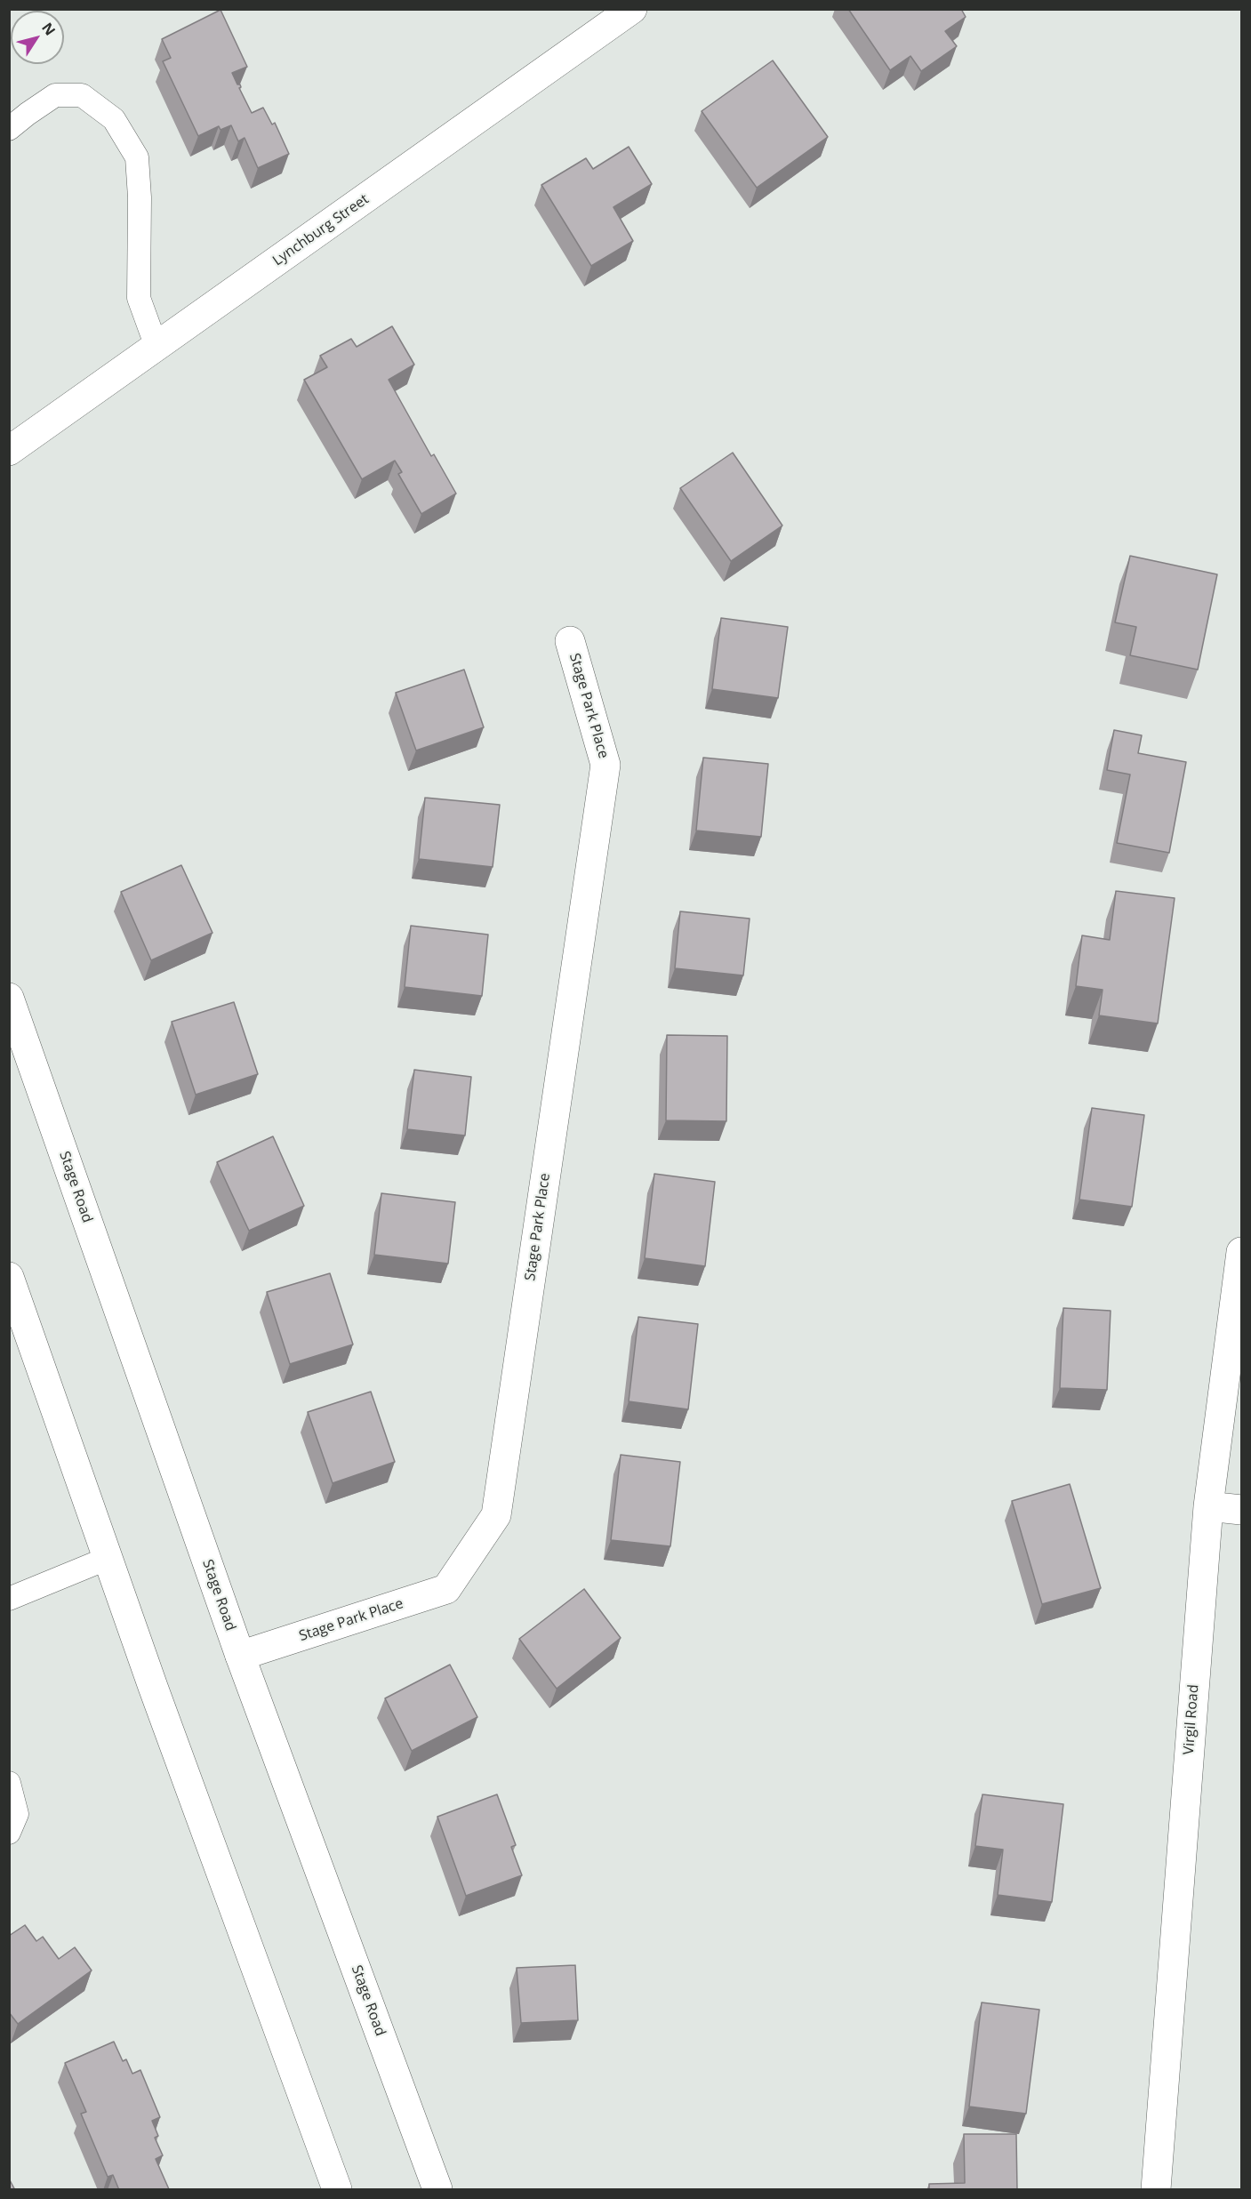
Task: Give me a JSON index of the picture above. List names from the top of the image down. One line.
{"streets":{"street":["Lynchburg Street","Stage Park Place","Stage Road","Virgil Road"]},"crossings":[["Stage Park Place","Stage Road"]],"north":"top right"}
